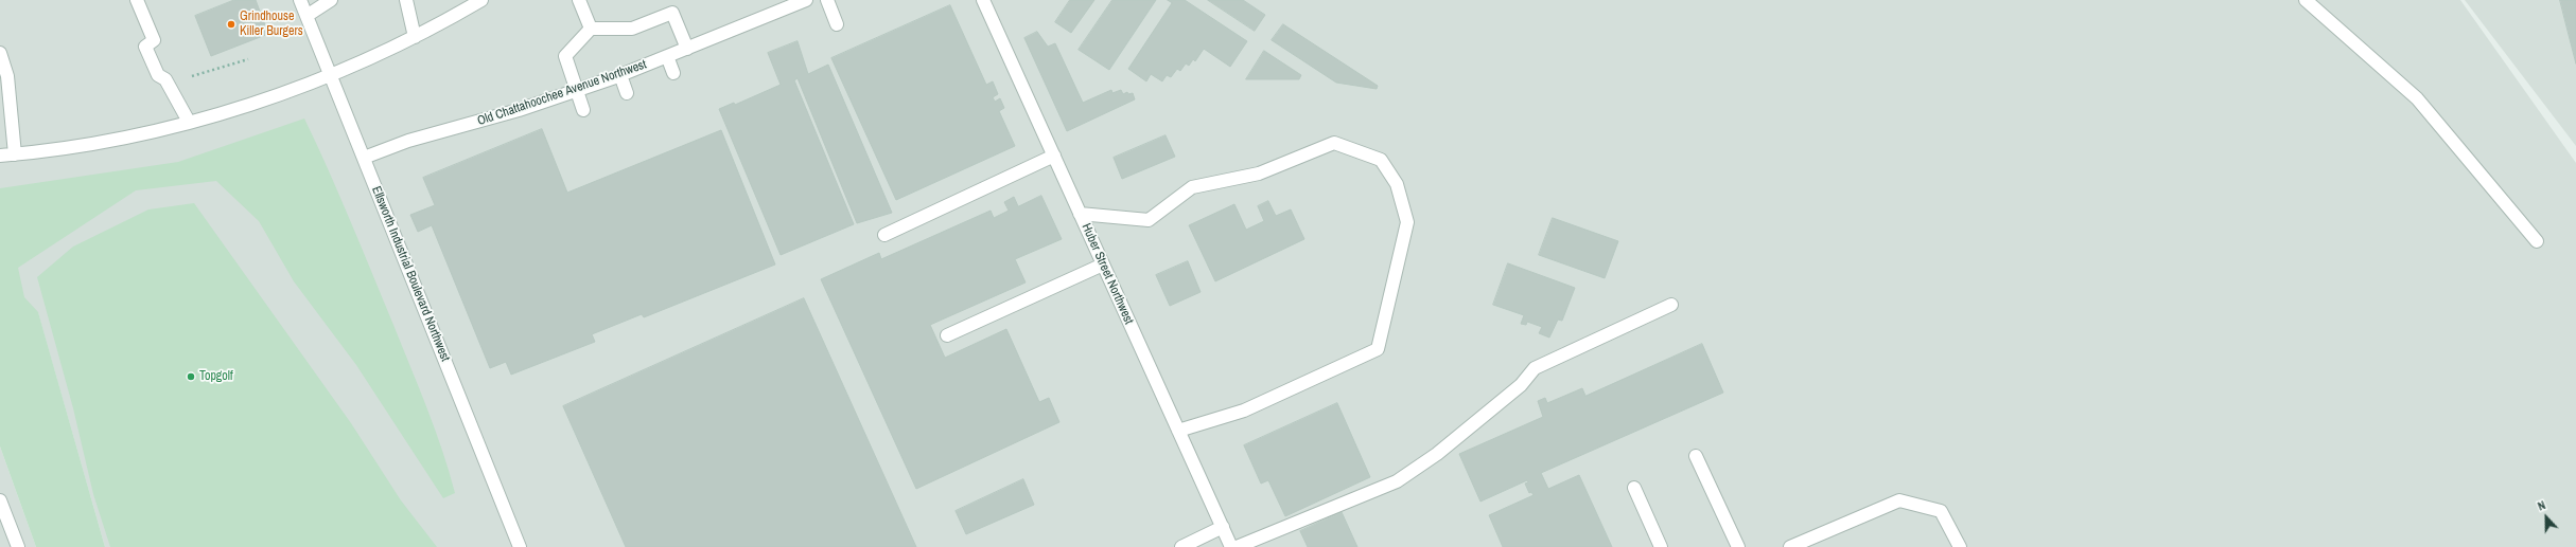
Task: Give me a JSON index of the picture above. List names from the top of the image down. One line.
{"streets":{"street":["Old Chattahoochee Avenue Northwest","Ellsworth Industrial Boulevard Northwest","Huber Street Northwest"]},"crossings":[["Old Chattahoochee Avenue Northwest","Ellsworth Industrial Boulevard Northwest"]],"places":["Grindhouse Killer Burgers","Topgolf"],"north":"top"}
